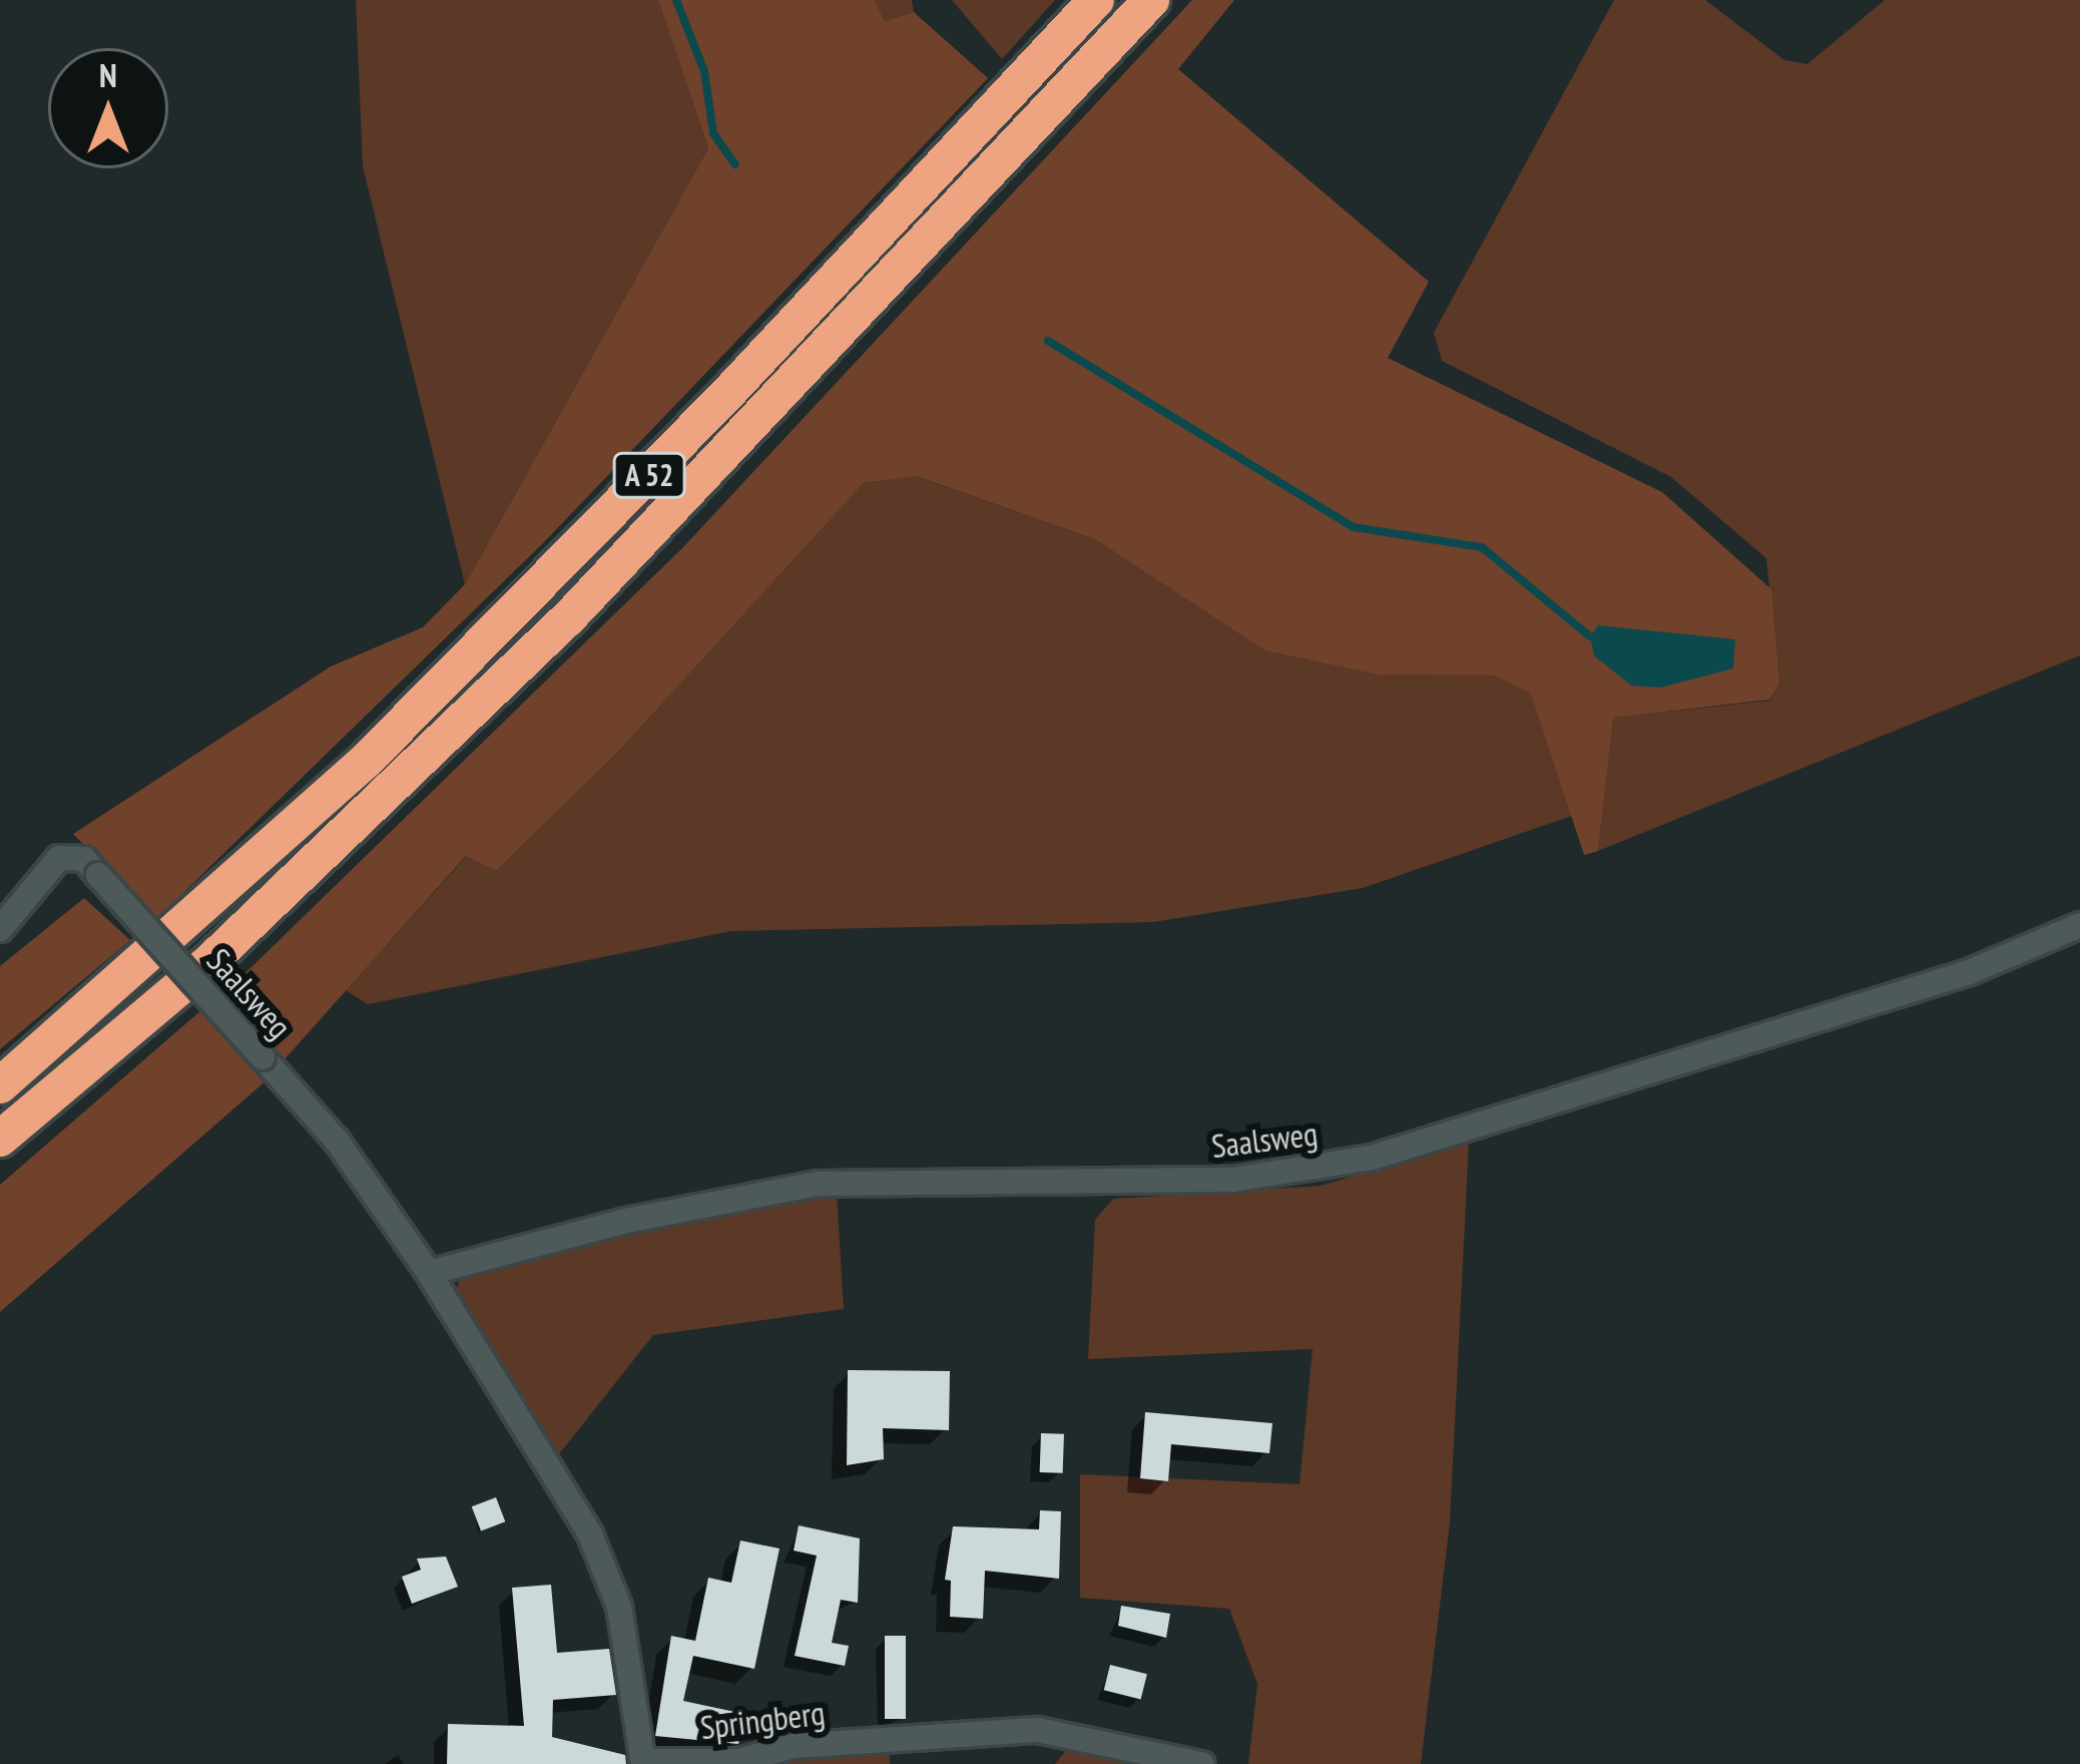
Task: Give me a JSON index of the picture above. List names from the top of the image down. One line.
{"streets":{"highway":["A 52"],"street":["Saalsweg","Springberg"]},"crossings":[["Saalsweg","Springberg"]],"north":"top"}
